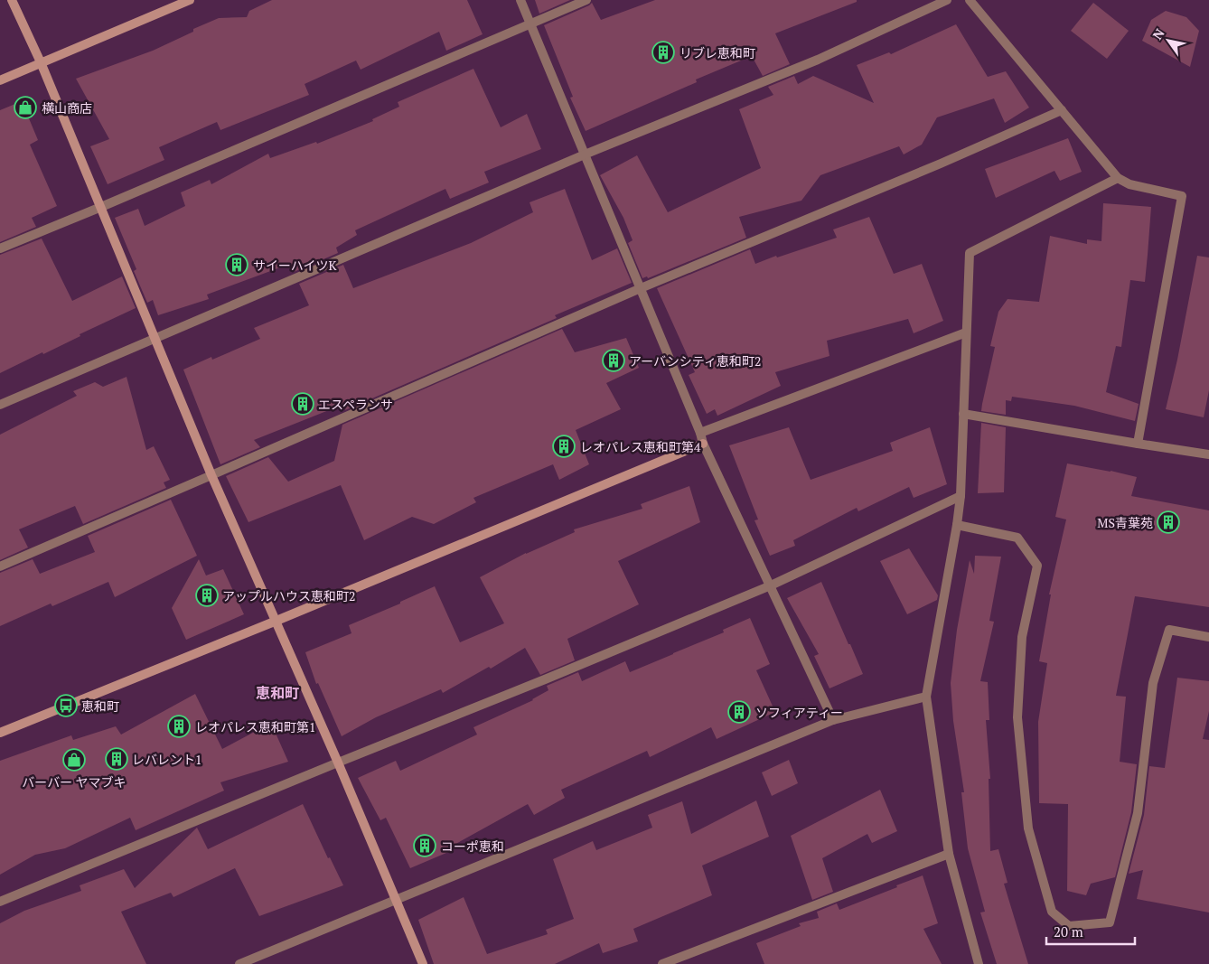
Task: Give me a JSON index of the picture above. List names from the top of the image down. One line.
{"districts":["恵和町"],"places":{"building":["リブレ恵和町","サイーハイツK","アーバンシティ恵和町2","エスペランサ","レオパレス恵和町第4","MS青葉苑","アップルハウス恵和町2","ソフィアティー","レオパレス恵和町第1","レバレント1","コーポ恵和"],"shop":["横山商店","バーバー ヤマブキ"],"bus stop":["恵和町"]},"scale_bar":"20 m","north":"top left"}
